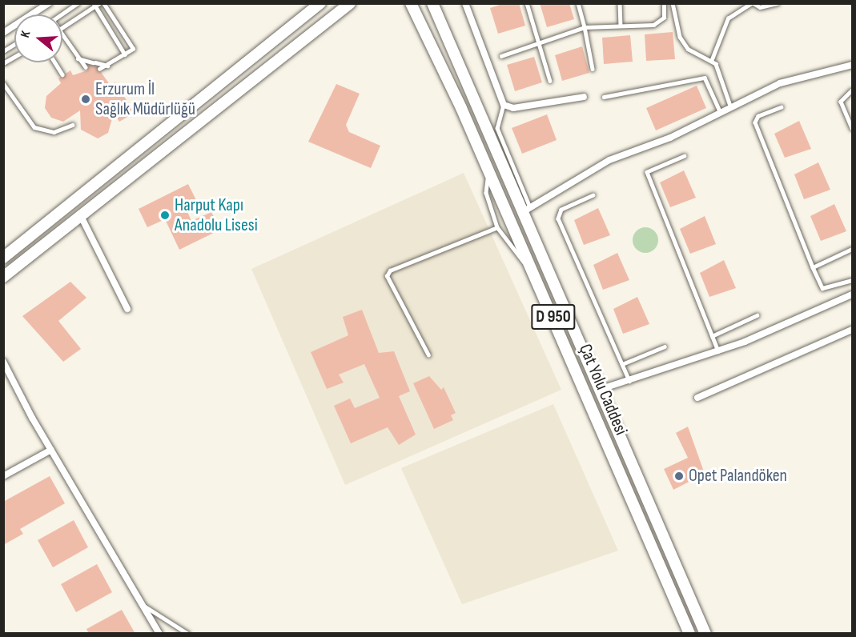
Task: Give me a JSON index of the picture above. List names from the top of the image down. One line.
{"streets":{"main road":["D 950","Çat Yolu Caddesi"]},"places":["Erzurum İl Sağlık Müdürlüğü","Harput Kapı Anadolu Lisesi","Opet Palandöken"],"north":"left"}
